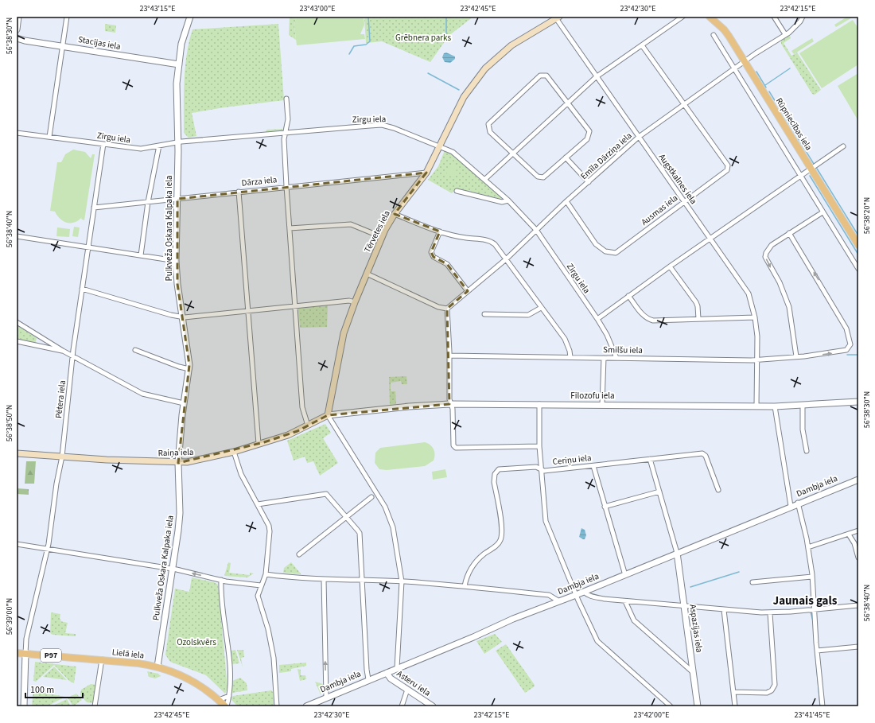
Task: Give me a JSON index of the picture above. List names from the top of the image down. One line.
{"streets":{"main road":["Rūpniecības iela","Tērvetes iela","Raiņa iela","Lielā iela","P97"],"street":["Stacijas iela","Zirgu iela","Emīla Dārziņa iela","Augstkalnes iela","Dārza iela","Ausmas iela","Pulkveža Oskara Kalpaka iela","Smilšu iela","Filozofu iela","Pētera iela","Ceriņu iela","Dambja iela","Aspazijas iela","Asteru iela"]},"crossings":[["Stacijas iela","Pulkveža Oskara Kalpaka iela"],["Zirgu iela","Emīla Dārziņa iela"],["Zirgu iela","Pulkveža Oskara Kalpaka iela"],["Zirgu iela","Tērvetes iela"],["Zirgu iela","Smilšu iela"],["Zirgu iela","Pētera iela"],["Rūpniecības iela","Emīla Dārziņa iela"],["Emīla Dārziņa iela","Augstkalnes iela"],["Emīla Dārziņa iela","Ausmas iela"],["Augstkalnes iela","Ausmas iela"],["Augstkalnes iela","Tērvetes iela"],["Augstkalnes iela","Smilšu iela"],["Augstkalnes iela","Filozofu iela"],["Dārza iela","Pulkveža Oskara Kalpaka iela"],["Dārza iela","Tērvetes iela"],["Dārza iela","Pētera iela"],["Pulkveža Oskara Kalpaka iela","Raiņa iela"],["Pulkveža Oskara Kalpaka iela","Lielā iela"],["Tērvetes iela","Filozofu iela"],["Tērvetes iela","Raiņa iela"],["Filozofu iela","Raiņa iela"],["Pētera iela","Raiņa iela"],["Pētera iela","Lielā iela"],["Dambja iela","Aspazijas iela"],["Dambja iela","Asteru iela"]],"districts":["Jaunais gals"],"parks":["Grēbnera parks","Ozolskvērs"],"scale_bar":"100 m","coordinates":["23°43'15\"E","23°43'00\"E","23°42'45\"E","23°42'30\"E","23°42'15\"E","56°38'30\"N","56°38'20\"N","56°38'40\"N","56°38'50\"N","56°39'00\"N","23°42'00\"E","23°41'45\"E"]}
